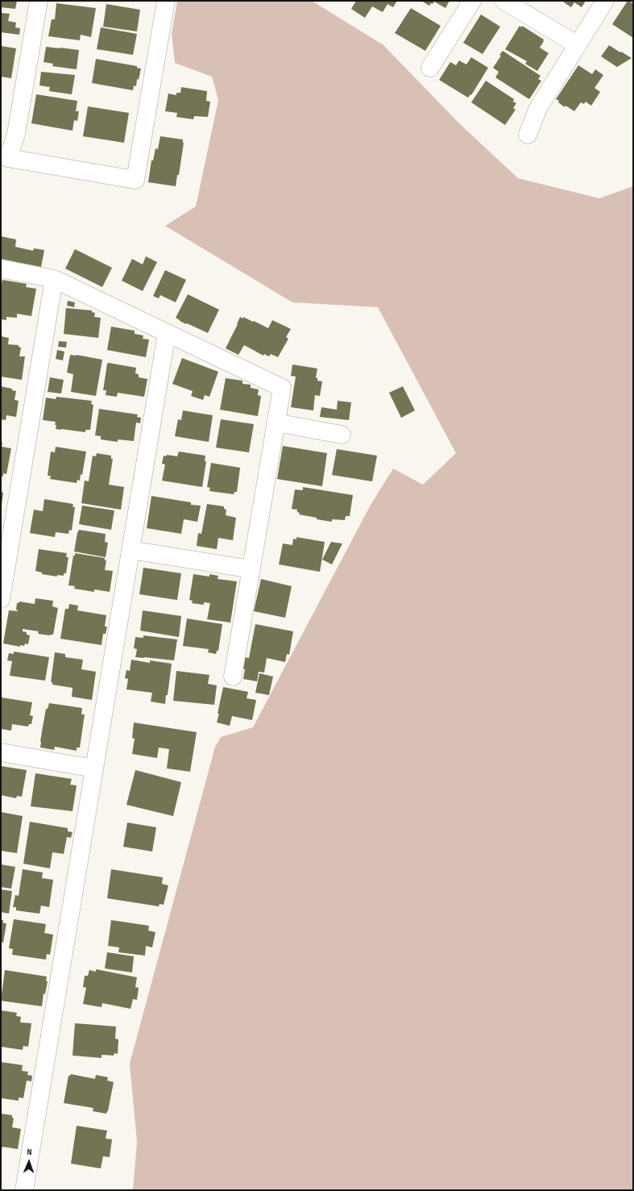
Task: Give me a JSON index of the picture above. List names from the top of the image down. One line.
{"north":"top"}
